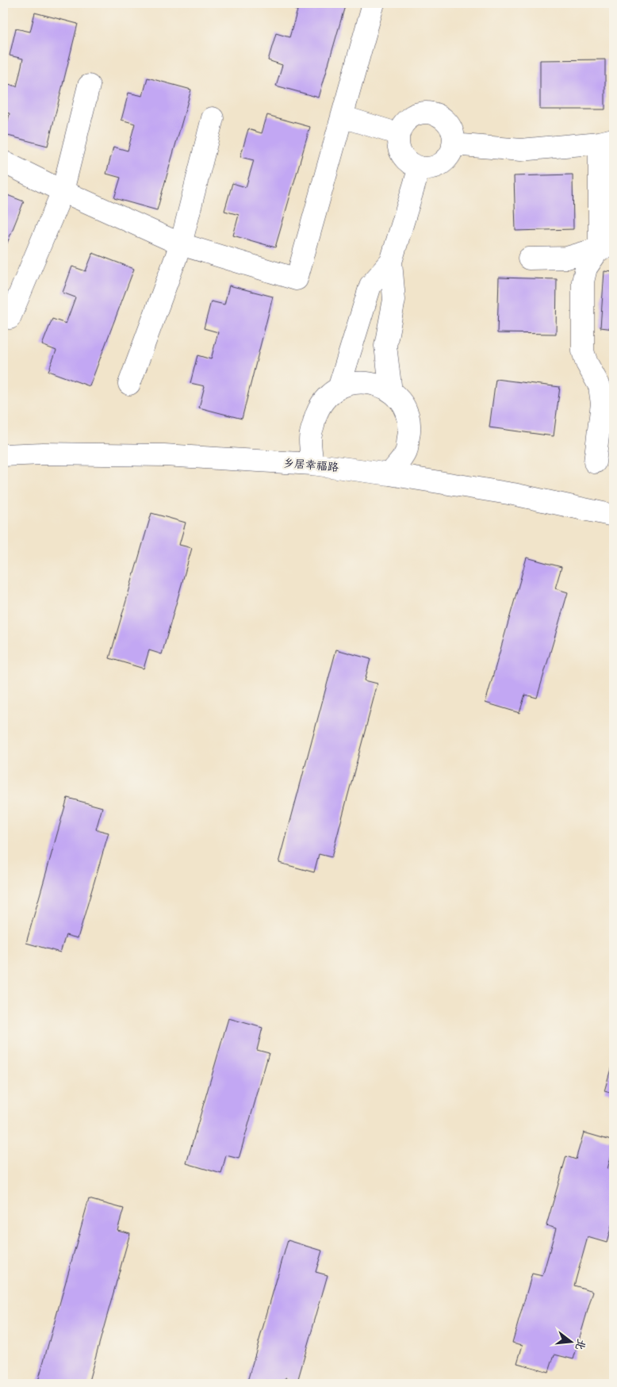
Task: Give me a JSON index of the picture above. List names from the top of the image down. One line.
{"streets":{"street":["乡居幸福路"]},"north":"right"}
